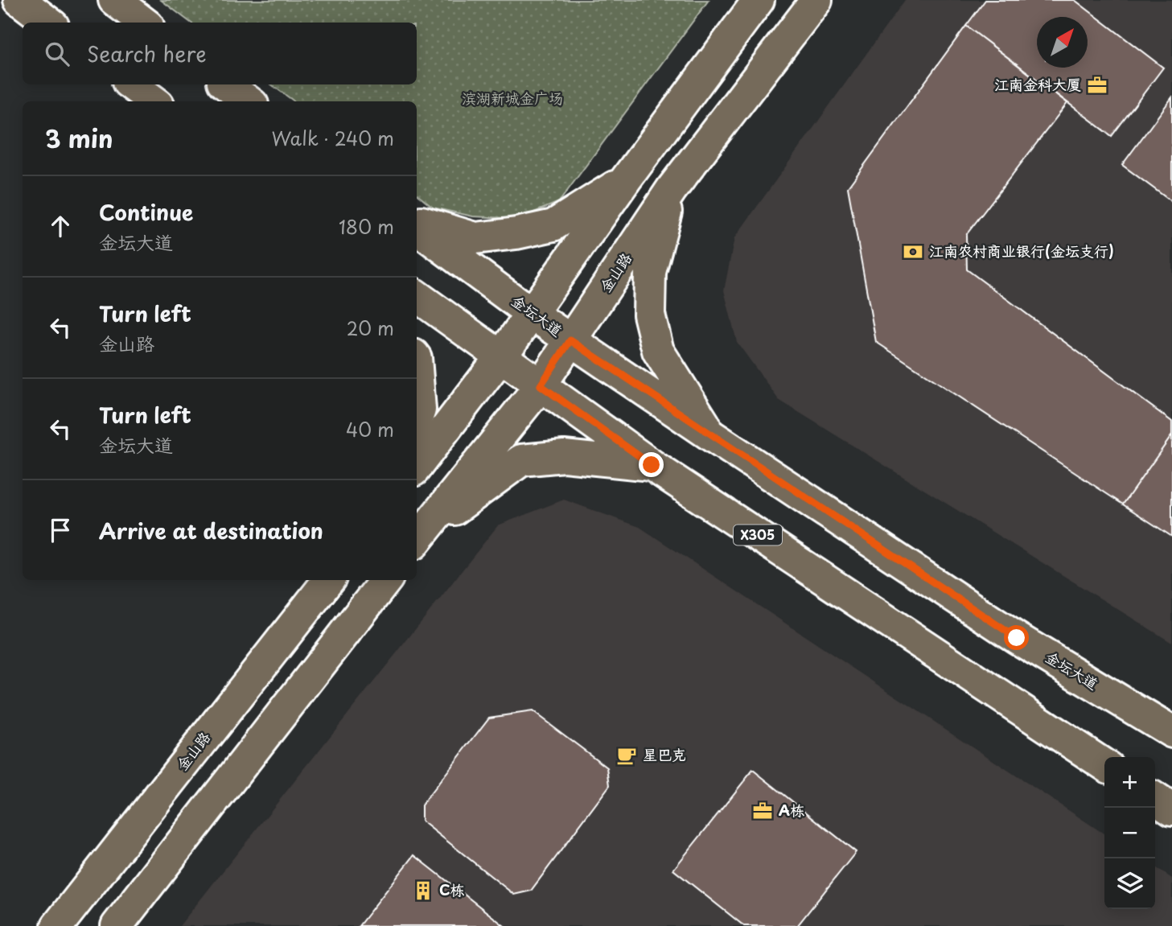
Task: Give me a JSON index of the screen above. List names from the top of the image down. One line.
{"streets":{"main road":["金山路","金坛大道","X305"]},"crossings":[["金山路","金坛大道"],["金山路","X305"]],"parks":["滨湖新城金广场"],"places":{"office":["江南金科大厦","A栋"],"bank":["江南农村商业银行(金坛支行)"],"cafe":["星巴克"],"building":["C栋"]},"north":"top right","page":{"search":"Search here","heading":["3 min","Walk · 240 m"],"list":[["Continue","金坛大道","180 m"],["Turn left","金山路","20 m"],["Turn left","金坛大道","40 m"],"Arrive at destination"],"map_buttons":["+","−"]}}
